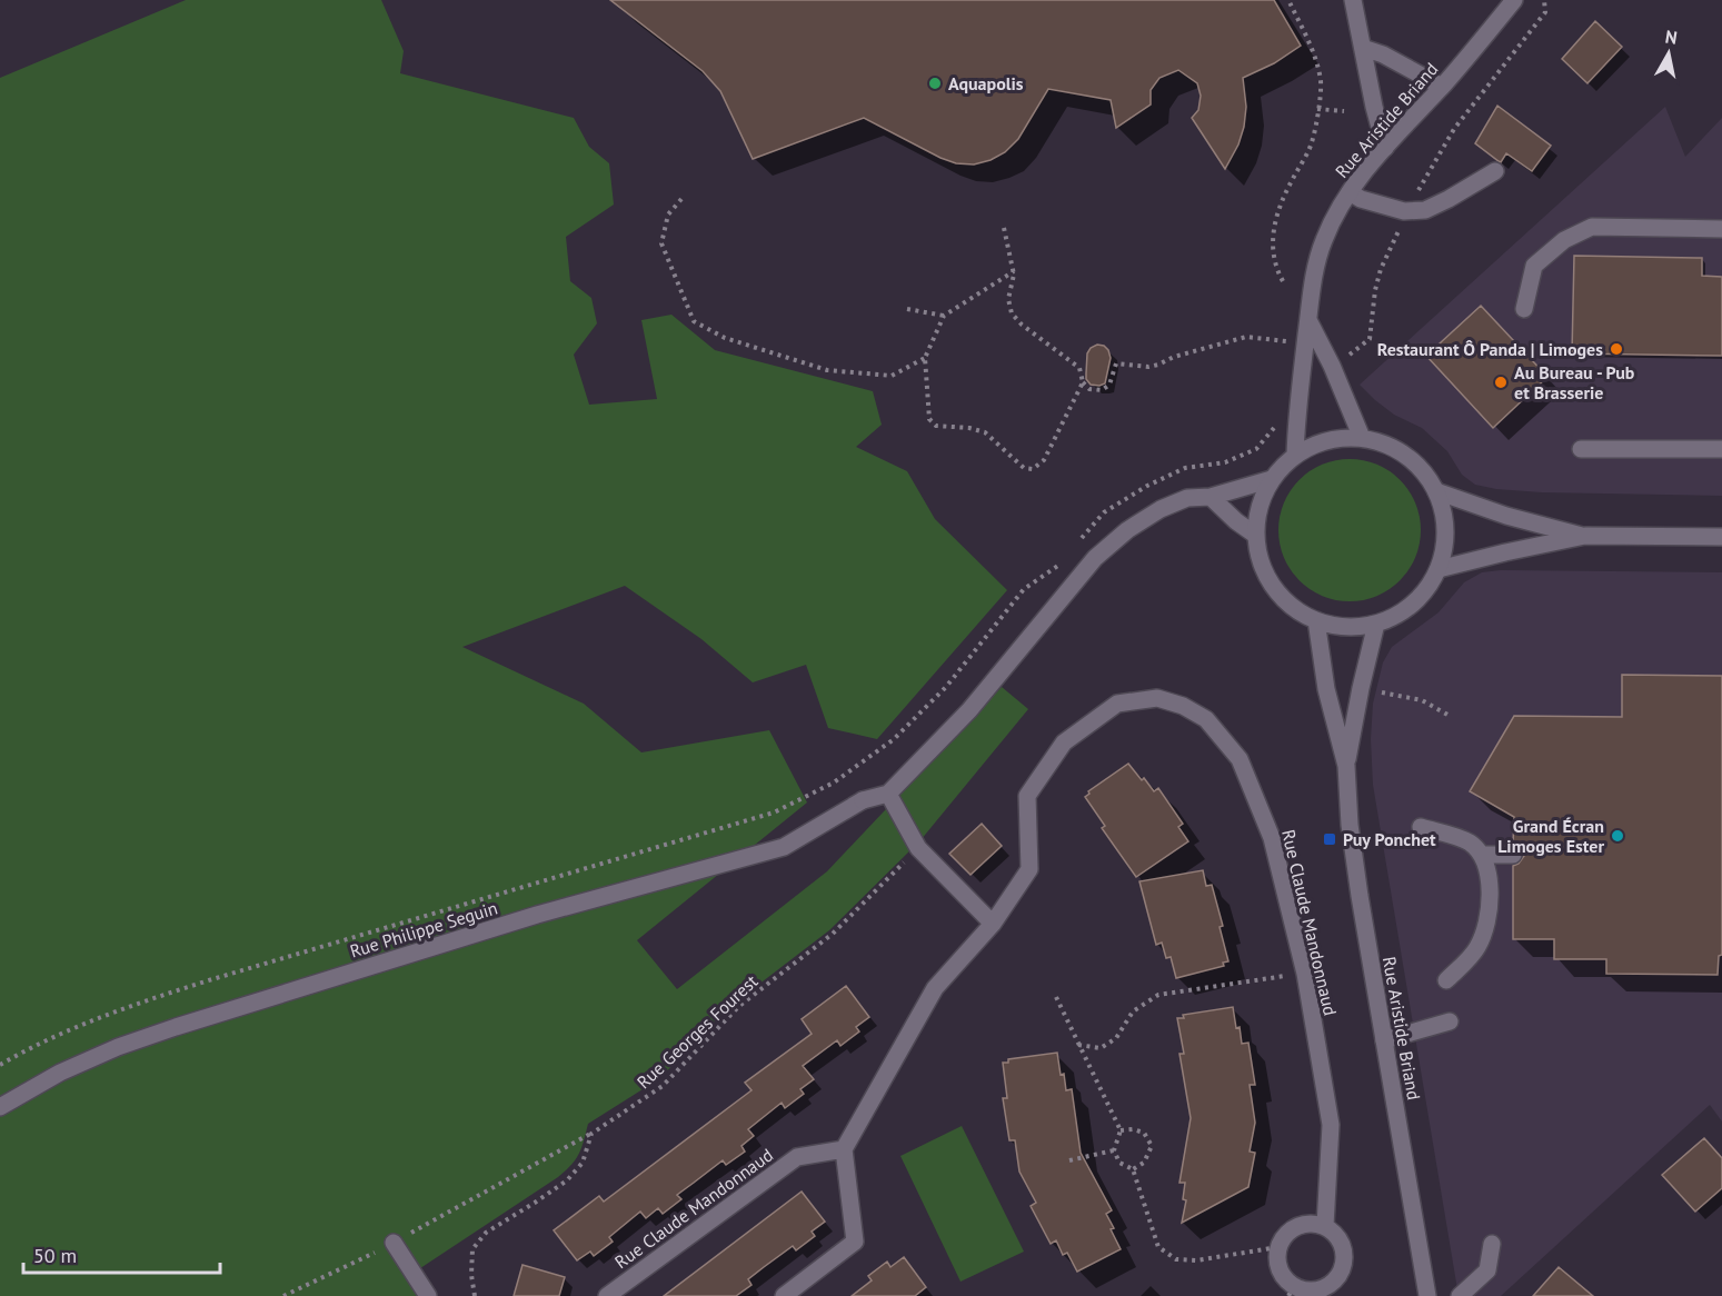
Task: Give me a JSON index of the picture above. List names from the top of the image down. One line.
{"streets":{"street":["Rue Aristide Briand","Rue Claude Mandonnaud","Rue Philippe Seguin"],"path":["Rue Georges Fourest"]},"places":{"other":["Aquapolis","Restaurant Ô Panda | Limoges","Au Bureau - Pub et Brasserie","Grand Écran Limoges Ester"],"transit":["Puy Ponchet"]},"scale_bar":"50 m","north":"top"}
